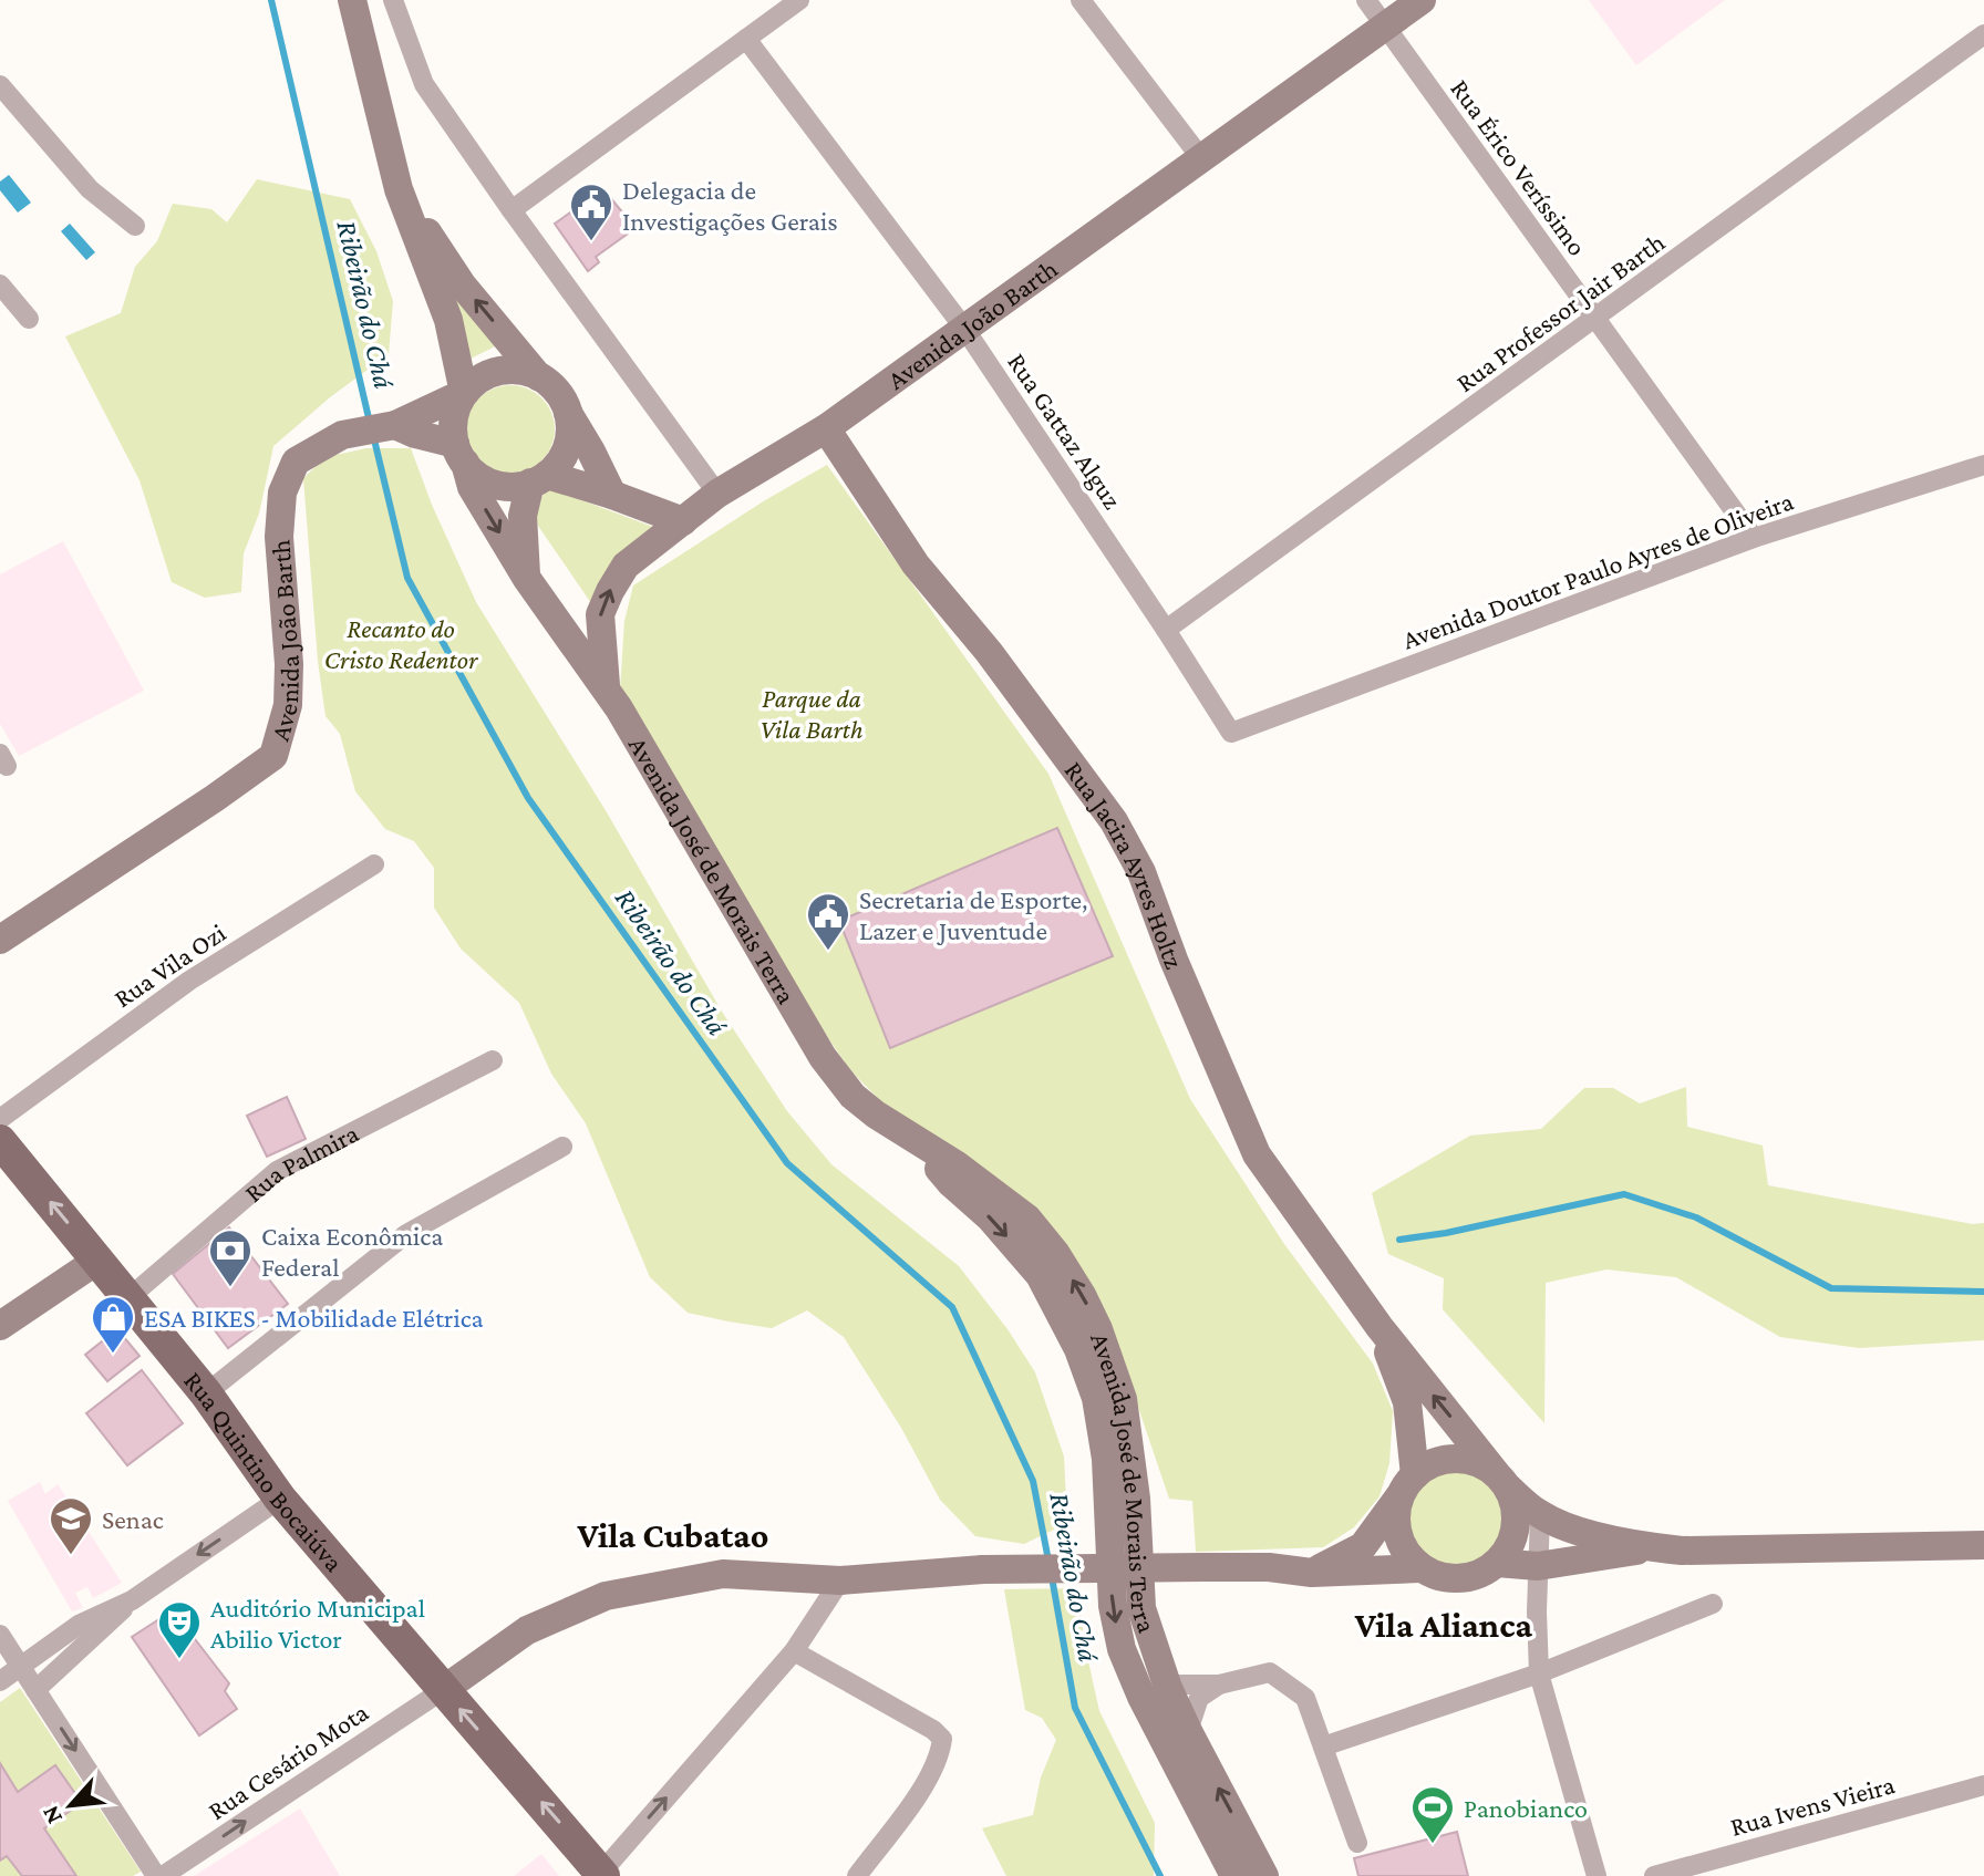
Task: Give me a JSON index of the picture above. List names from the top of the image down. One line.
{"streets":{"main road":["Avenida João Barth","Rua Jacira Ayres Holtz","Avenida José de Morais Terra","Rua Quintino Bocaiúva"],"street":["Rua Érico Veríssimo","Rua Professor Jair Barth","Rua Gattaz Alguz","Avenida Doutor Paulo Ayres de Oliveira","Rua Vila Ozi","Rua Palmira","Rua Cesário Mota","Rua Ivens Vieira"]},"crossings":[["Rua Érico Veríssimo","Rua Professor Jair Barth"],["Rua Érico Veríssimo","Avenida João Barth"],["Rua Érico Veríssimo","Avenida Doutor Paulo Ayres de Oliveira"],["Rua Professor Jair Barth","Rua Gattaz Alguz"],["Avenida João Barth","Rua Gattaz Alguz"],["Avenida João Barth","Rua Jacira Ayres Holtz"],["Avenida João Barth","Avenida José de Morais Terra"],["Rua Gattaz Alguz","Avenida Doutor Paulo Ayres de Oliveira"],["Rua Palmira","Rua Quintino Bocaiúva"],["Rua Quintino Bocaiúva","Rua Cesário Mota"]],"one_way":["Rua Quintino Bocaiúva","Rua Cesário Mota"],"districts":["Vila Cubatao","Vila Alianca"],"water":["Ribeirão do Chá"],"parks":["Recanto do Cristo Redentor","Parque da Vila Barth"],"places":{"public building":["Delegacia de Investigações Gerais","Secretaria de Esporte, Lazer e Juventude"],"bank":["Caixa Econômica Federal"],"shop":["ESA BIKES - Mobilidade Elétrica"],"school or university":["Senac"],"theatre":["Auditório Municipal Abilio Victor"],"sports":["Panobianco"]},"north":"bottom left"}
